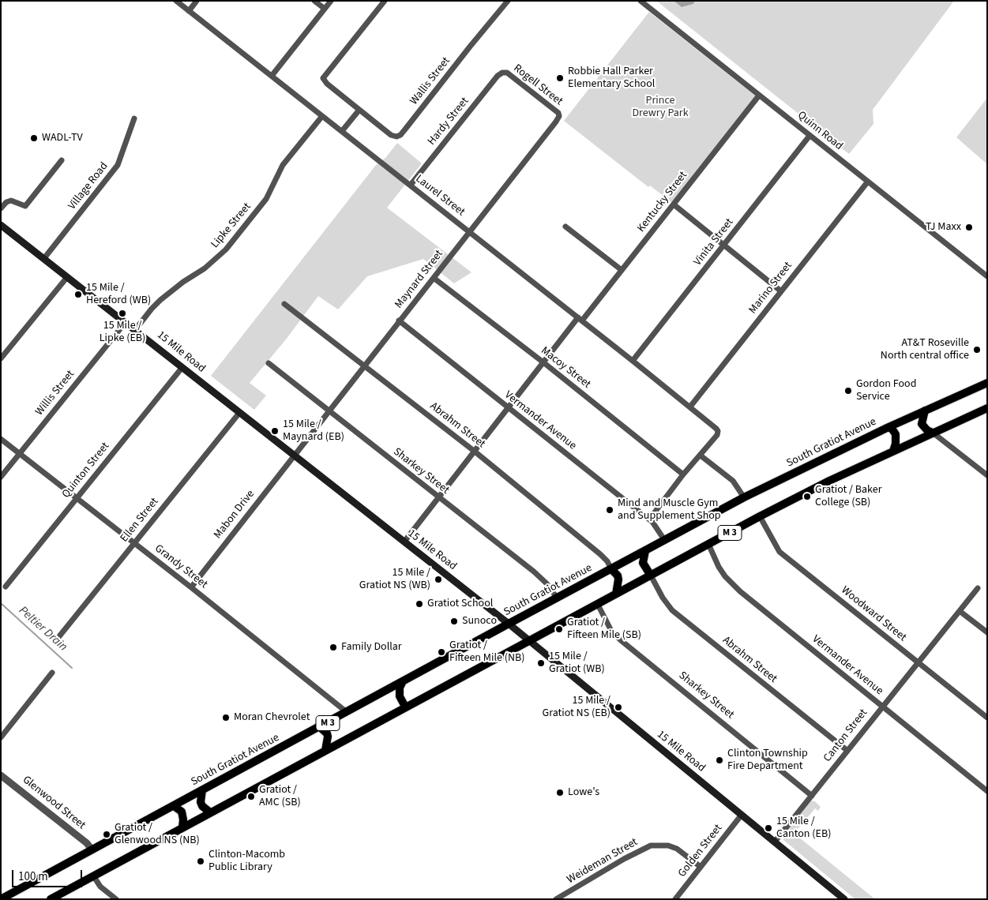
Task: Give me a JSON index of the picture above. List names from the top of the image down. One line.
{"streets":{"main road":["15 Mile Road","South Gratiot Avenue","M 3"],"street":["Wallis Street","Rogell Street","Hardy Street","Quinn Road","Village Road","Laurel Street","Kentucky Street","Lipke Street","Vinita Street","Maynard Street","Marino Street","Macoy Street","Willis Street","Vermander Avenue","Abrahm Street","Quinton Street","Sharkey Street","Mabon Drive","Ellen Street","Grandy Street","Woodward Street","Canton Street","Glenwood Street","Golden Street","Weideman Street"]},"crossings":[["Rogell Street","Hardy Street"],["Rogell Street","Maynard Street"],["Hardy Street","Laurel Street"],["Quinn Road","Kentucky Street"],["Quinn Road","Vinita Street"],["Quinn Road","Marino Street"],["Village Road","15 Mile Road"],["Laurel Street","Kentucky Street"],["Laurel Street","Lipke Street"],["Laurel Street","Vinita Street"],["Laurel Street","Maynard Street"],["Laurel Street","Marino Street"],["Kentucky Street","15 Mile Road"],["Kentucky Street","Macoy Street"],["Kentucky Street","Vermander Avenue"],["Kentucky Street","Abrahm Street"],["Kentucky Street","Sharkey Street"],["Lipke Street","15 Mile Road"],["Maynard Street","15 Mile Road"],["Maynard Street","Macoy Street"],["Maynard Street","Vermander Avenue"],["Maynard Street","Abrahm Street"],["Maynard Street","Sharkey Street"],["Maynard Street","Mabon Drive"],["15 Mile Road","Willis Street"],["15 Mile Road","South Gratiot Avenue"],["15 Mile Road","Quinton Street"],["15 Mile Road","Mabon Drive"],["15 Mile Road","Ellen Street"],["15 Mile Road","M 3"],["15 Mile Road","Canton Street"],["15 Mile Road","Golden Street"],["Willis Street","Grandy Street"],["Vermander Avenue","South Gratiot Avenue"],["Vermander Avenue","M 3"],["Vermander Avenue","Canton Street"],["Abrahm Street","South Gratiot Avenue"],["Abrahm Street","M 3"],["Abrahm Street","Canton Street"],["South Gratiot Avenue","Sharkey Street"],["South Gratiot Avenue","Grandy Street"],["South Gratiot Avenue","Glenwood Street"],["Quinton Street","Grandy Street"],["Sharkey Street","M 3"],["Sharkey Street","Canton Street"],["Mabon Drive","Grandy Street"],["Ellen Street","Grandy Street"],["M 3","Woodward Street"],["Woodward Street","Canton Street"],["Golden Street","Weideman Street"]],"water":["Peltier Drain"],"parks":["Prince Drewry Park"],"places":["Robbie Hall Parker Elementary School","WADL-TV","TJ Maxx","15 Mile / Hereford (WB)","15 Mile / Lipke (EB)","AT&T Roseville North central office","Gordon Food Service","15 Mile / Maynard (EB)","Gratiot / Baker College (SB)","Mind and Muscle Gym and Supplement Shop","15 Mile / Gratiot NS (WB)","Gratiot School","Sunoco","Gratiot / Fifteen Mile (SB)","Family Dollar","Gratiot / Fifteen Mile (NB)","15 Mile / Gratiot (WB)","15 Mile / Gratiot NS (EB)","Moran Chevrolet","Clinton Township Fire Department","Lowe's","Gratiot / AMC (SB)","15 Mile / Canton (EB)","Gratiot / Glenwood NS (NB)","Clinton-Macomb Public Library"],"scale_bar":"100 m"}
